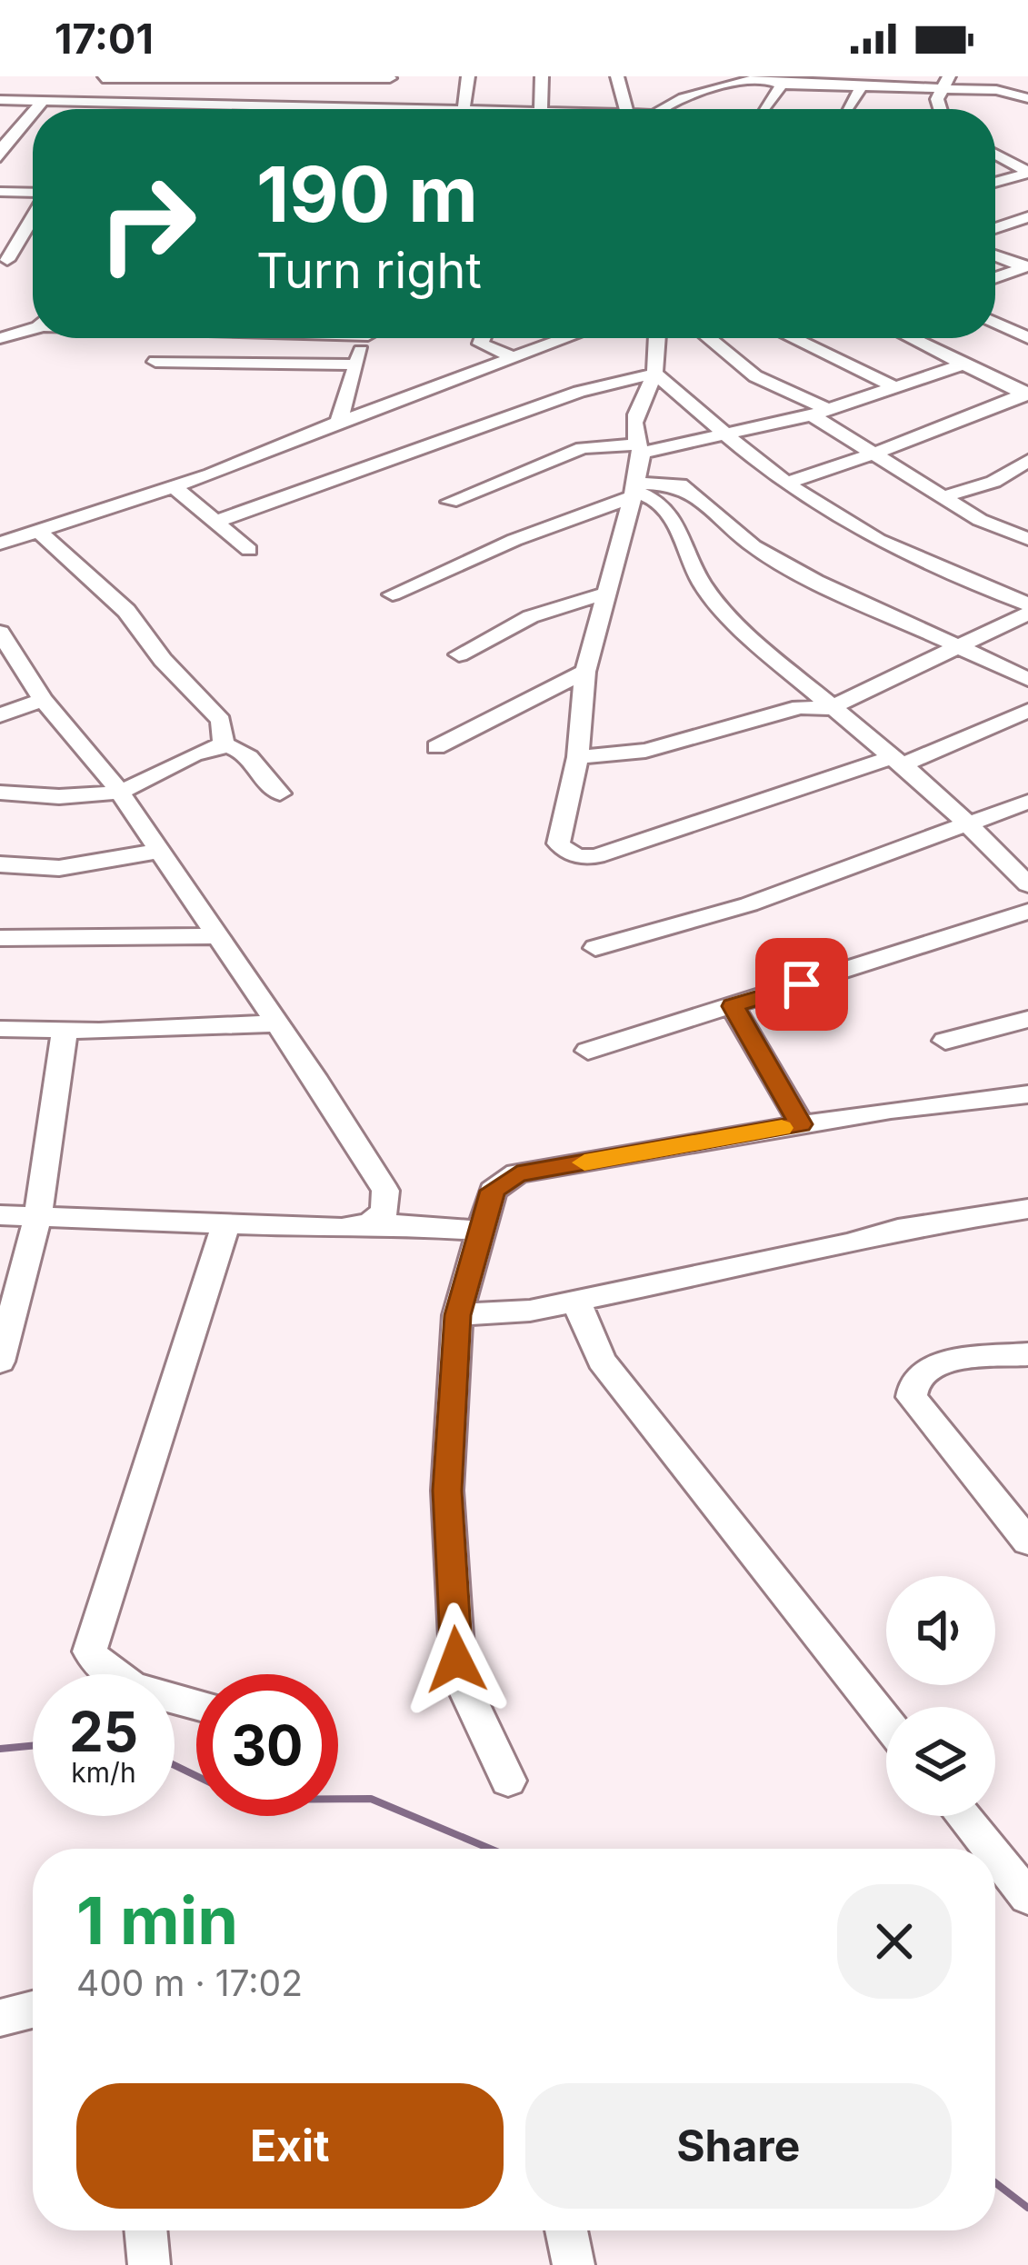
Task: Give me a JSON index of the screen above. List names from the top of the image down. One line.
{"page":{"status":"17:01","turn":["190 m","Turn right"],"speed":"25 km/h","limit":"30","heading":["1 min","400 m · 17:02"],"buttons":["Exit","Share"]}}
